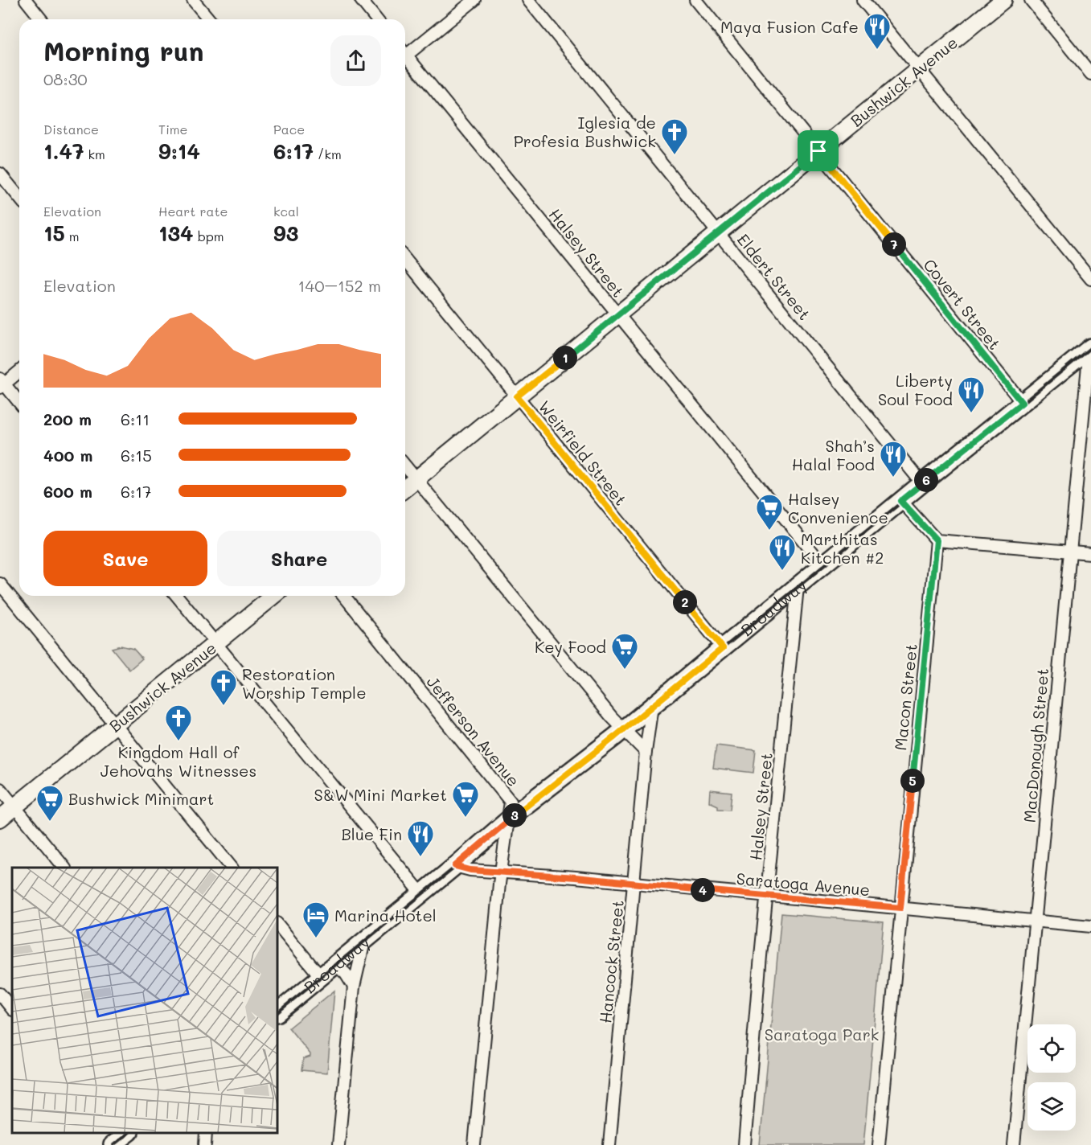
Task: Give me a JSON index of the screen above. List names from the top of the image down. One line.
{"streets":{"main road":["Bushwick Avenue","Broadway"],"street":["Halsey Street","Eldert Street","Covert Street","Weirfield Street","Macon Street","Jefferson Avenue","MacDonough Street","Saratoga Avenue","Hancock Street"]},"crossings":[["Bushwick Avenue","Halsey Street"],["Bushwick Avenue","Eldert Street"],["Bushwick Avenue","Covert Street"],["Bushwick Avenue","Weirfield Street"],["Halsey Street","Broadway"],["Halsey Street","Saratoga Avenue"],["Eldert Street","Broadway"],["Covert Street","Broadway"],["Weirfield Street","Broadway"],["Broadway","Jefferson Avenue"],["Broadway","MacDonough Street"],["Broadway","Saratoga Avenue"],["Broadway","Hancock Street"],["Macon Street","Saratoga Avenue"],["Jefferson Avenue","Saratoga Avenue"],["MacDonough Street","Saratoga Avenue"],["Saratoga Avenue","Hancock Street"]],"parks":["Saratoga Park"],"places":{"restaurant":["Maya Fusion Cafe","Liberty Soul Food","Shah’s Halal Food","Marthitas Kitchen #2","Blue Fin"],"church":["Iglesia de Profesia Bushwick","Restoration Worship Temple","Kingdom Hall of Jehovahs Witnesses"],"supermarket":["Halsey Convenience","Key Food","S&W Mini Market","Bushwick Minimart"],"hotel":["Marina Hotel"]},"page":{"heading":["Morning run","08:30"],"stats":[["Distance","1.47 km"],["Time","9:14"],["Pace","6:17 /km"],["Elevation","15 m"],["Heart rate","134 bpm"],["kcal","93"]],"pins":["7","1","6","2","5","3","4"],"chart":["Elevation","140–152 m"],"list":[{"name":"200 m","note":"6:11"},{"name":"400 m","note":"6:15"},{"name":"600 m","note":"6:17"}],"buttons":["Save","Share"]}}
